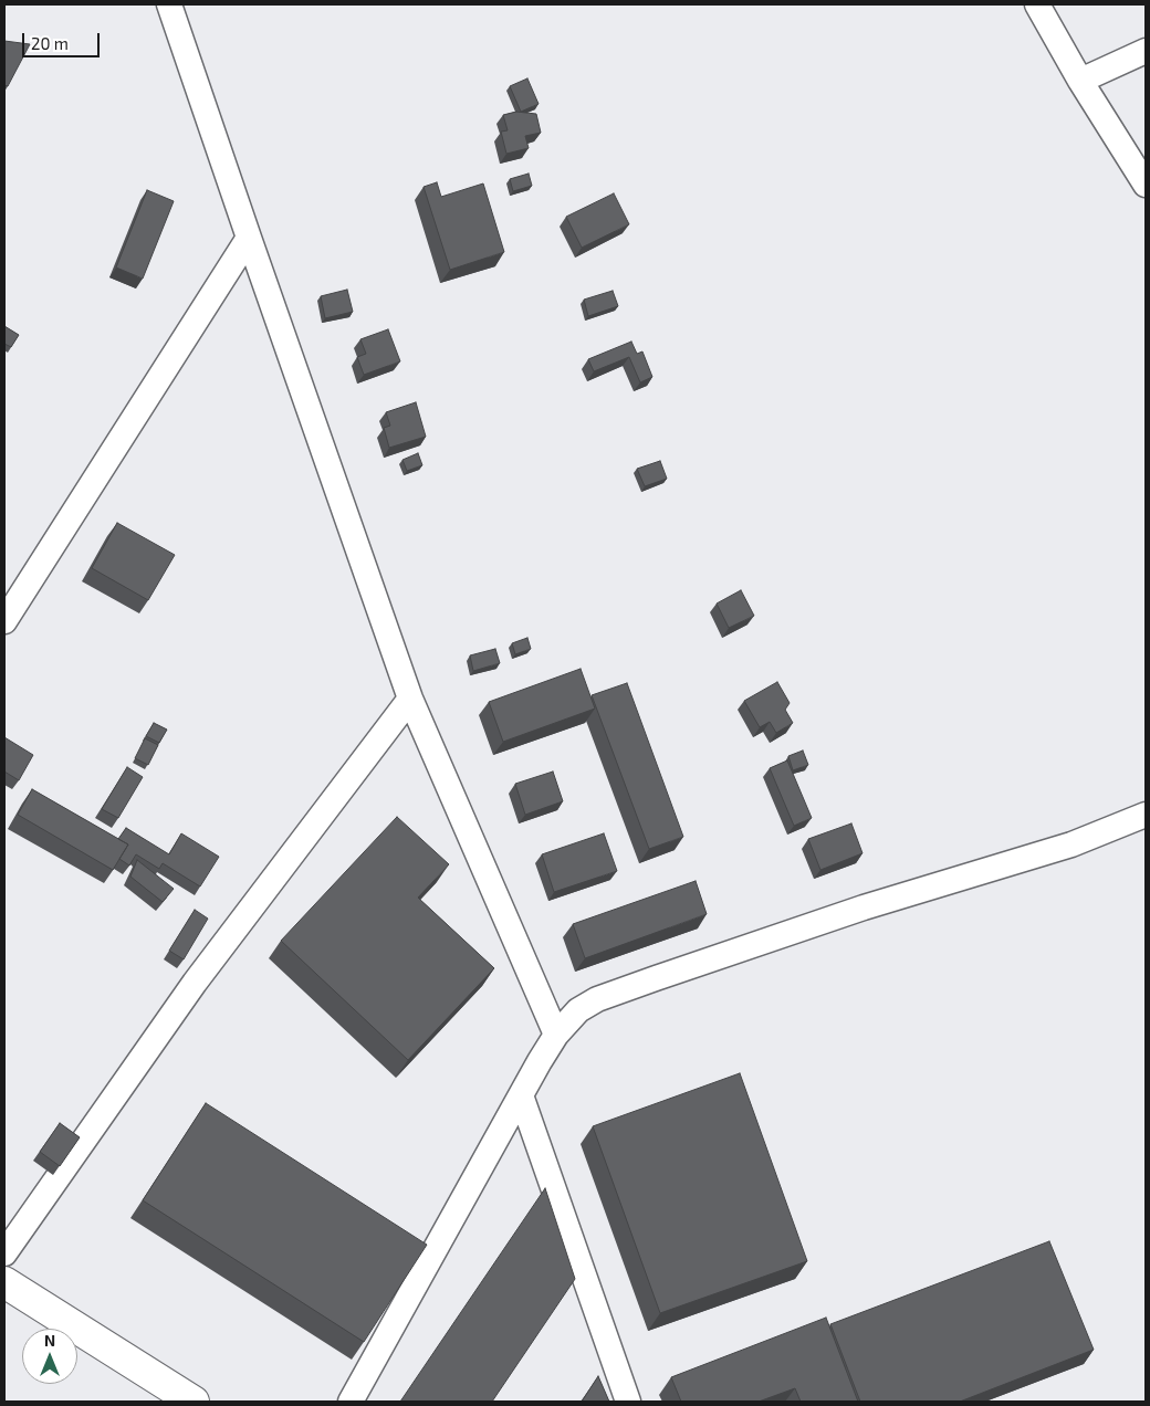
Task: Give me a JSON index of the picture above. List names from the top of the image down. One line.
{"scale_bar":"20 m","north":"top"}
